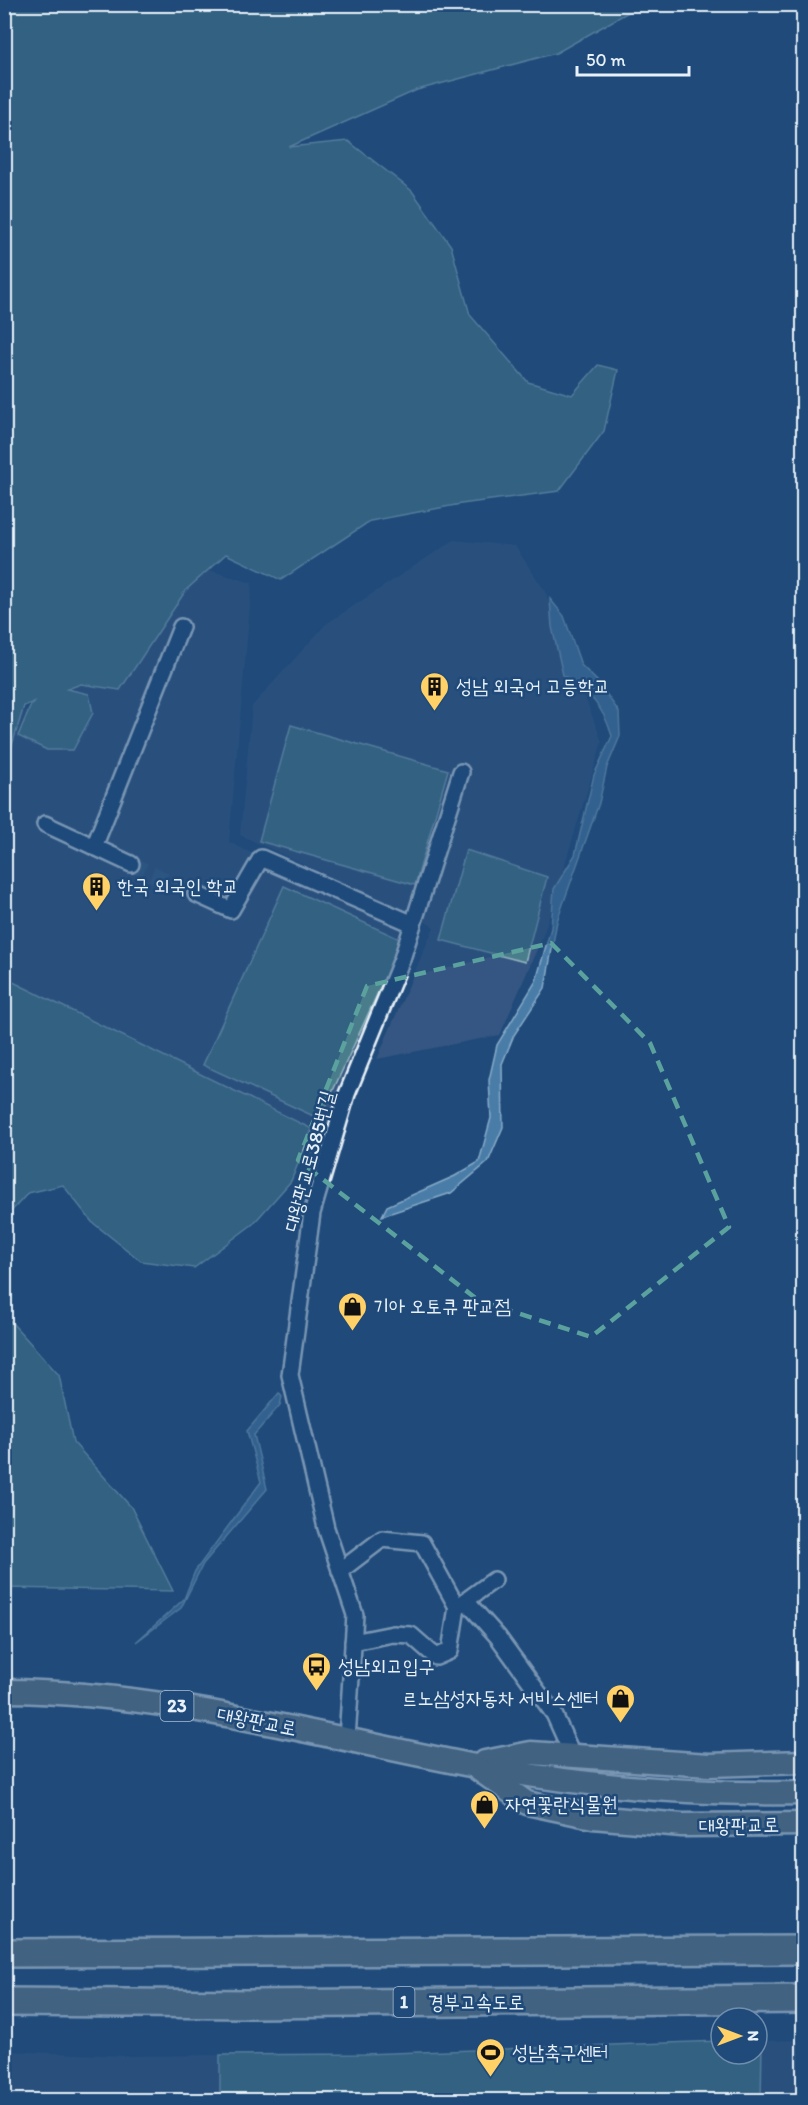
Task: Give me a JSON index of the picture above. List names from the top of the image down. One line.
{"streets":{"highway":["1","경부고속도로"],"main road":["23","대왕판교로"],"street":["대왕판교로385번길"]},"crossings":[["대왕판교로385번길","대왕판교로"]],"places":{"building":["성남 외국어 고등학교","한국 외국인 학교"],"shop":["기아 오토큐 판교점","르노삼성자동차 서비스센터","자연꽃란식물원"],"bus stop":["성남외고입구"],"sports":["성남축구센터"]},"scale_bar":"50 m","north":"right"}
